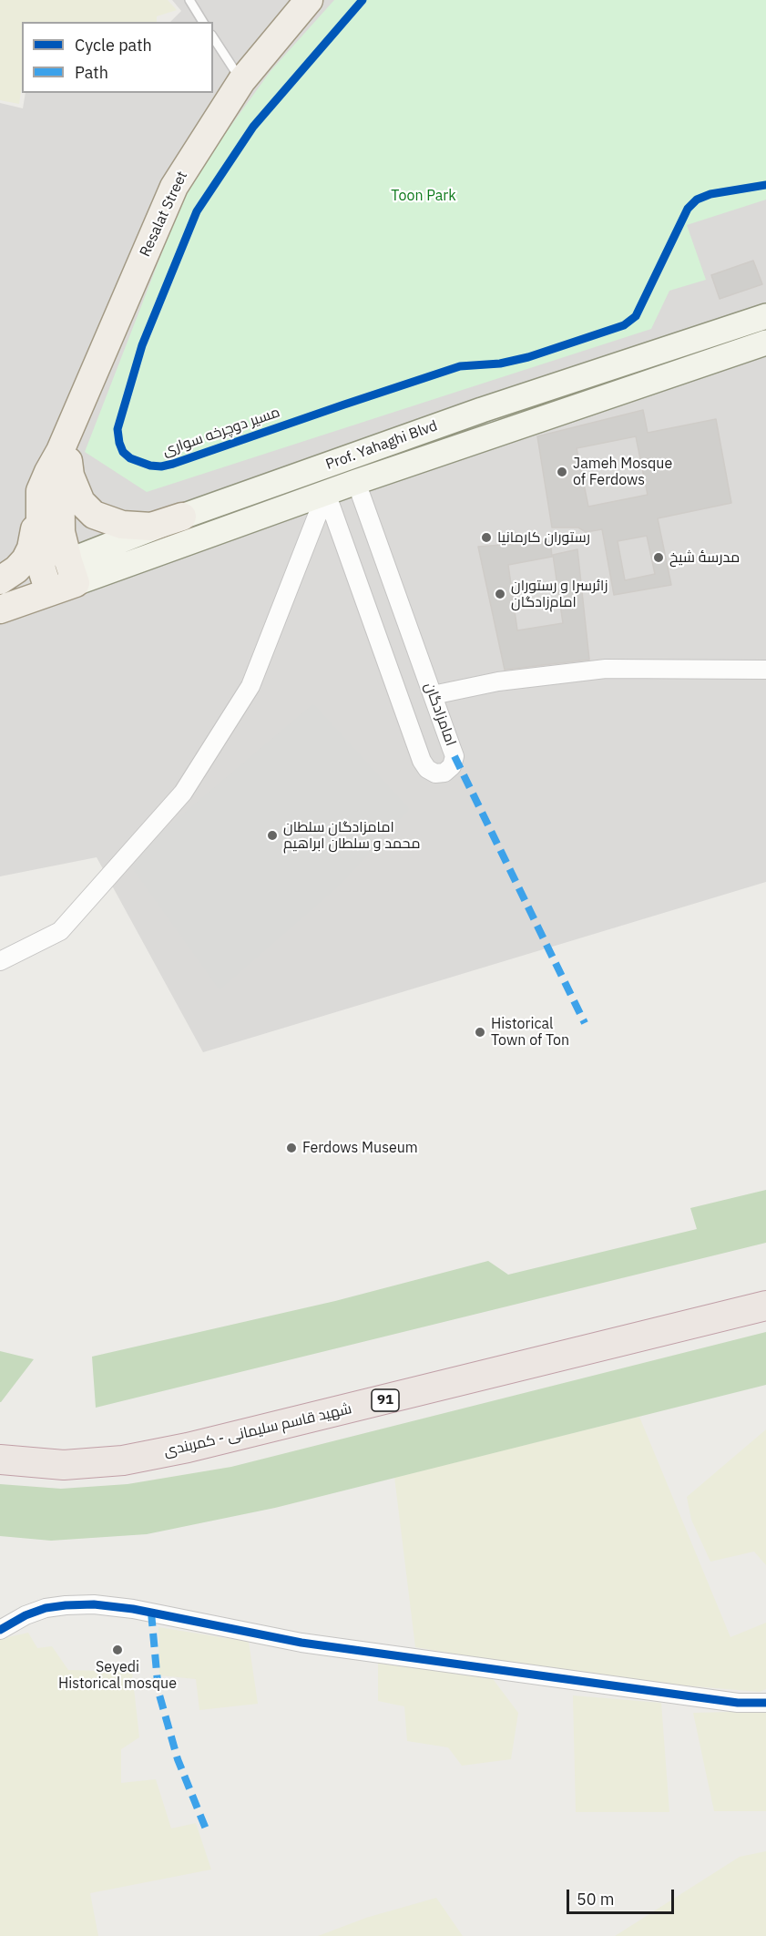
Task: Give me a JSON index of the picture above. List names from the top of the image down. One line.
{"streets":{"highway":["91","شهید قاسم سلیمانی - کمربندی"],"main road":["Resalat Street","Prof. Yahaghi Blvd"],"street":["امامزادگان"],"cycle path":["مسیر دوچرخه سواری"]},"crossings":[["Resalat Street","Prof. Yahaghi Blvd"],["Prof. Yahaghi Blvd","امامزادگان"]],"parks":["Toon Park"],"places":["Jameh Mosque of Ferdows","رستوران کارمانیا","مدرسهٔ شیخ","زائرسرا و رستوران امام‌زادگان","امامزادگان سلطان محمد و سلطان ابراهیم","Historical Town of Ton","Ferdows Museum","Seyedi Historical mosque"],"legend":["Cycle path","Path"],"scale_bar":"50 m"}
